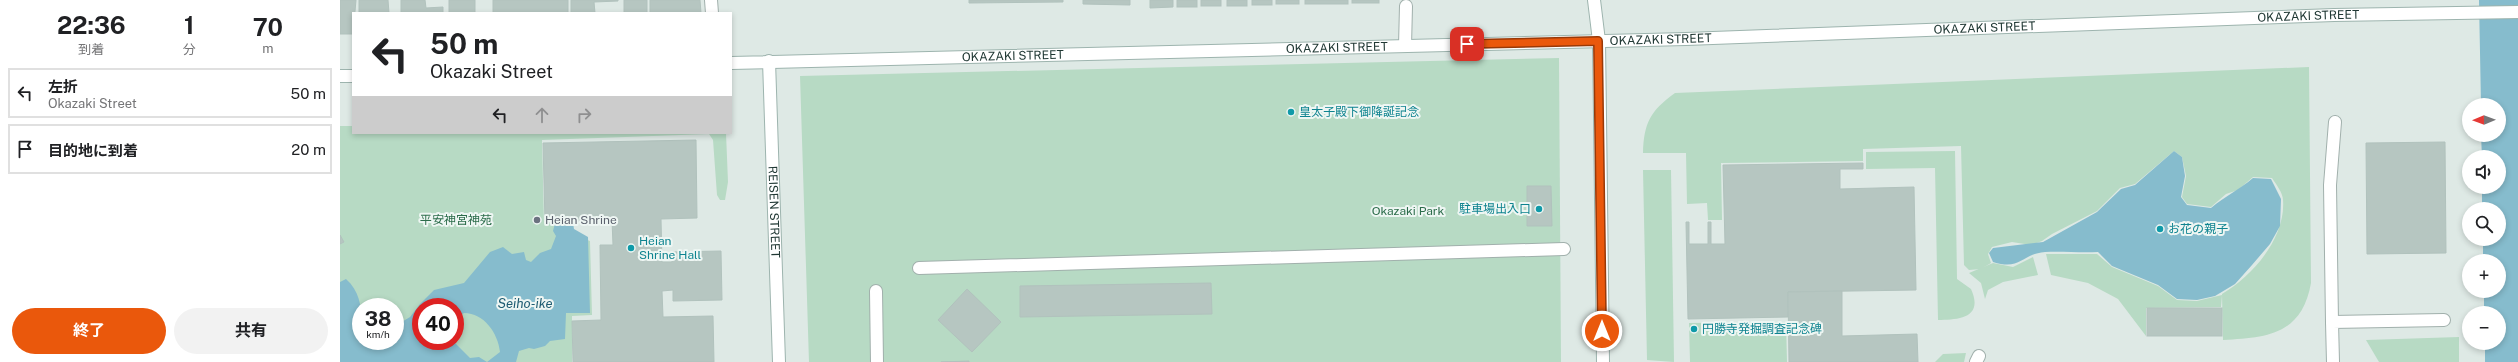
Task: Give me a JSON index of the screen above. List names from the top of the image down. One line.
{"streets":{"street":["OKAZAKI STREET","REISEN STREET"]},"crossings":[["OKAZAKI STREET","REISEN STREET"]],"water":["Seiho-ike"],"parks":["Okazaki Park","平安神宮神苑"],"places":["皇太子殿下御降誕記念","駐車場出入口","Heian Shrine","お花の親子","Heian Shrine Hall","円勝寺発掘調査記念碑"],"north":"left","page":{"eta":["22:36","到着","1","分","70","m"],"turn":["50 m","Okazaki Street"],"list":[{"name":"左折","note":"Okazaki Street","value":"50 m"},{"name":"目的地に到着","value":"20 m"}],"map_buttons":["+","−"],"speed":"38 km/h","limit":"40","buttons":["終了","共有"]}}
